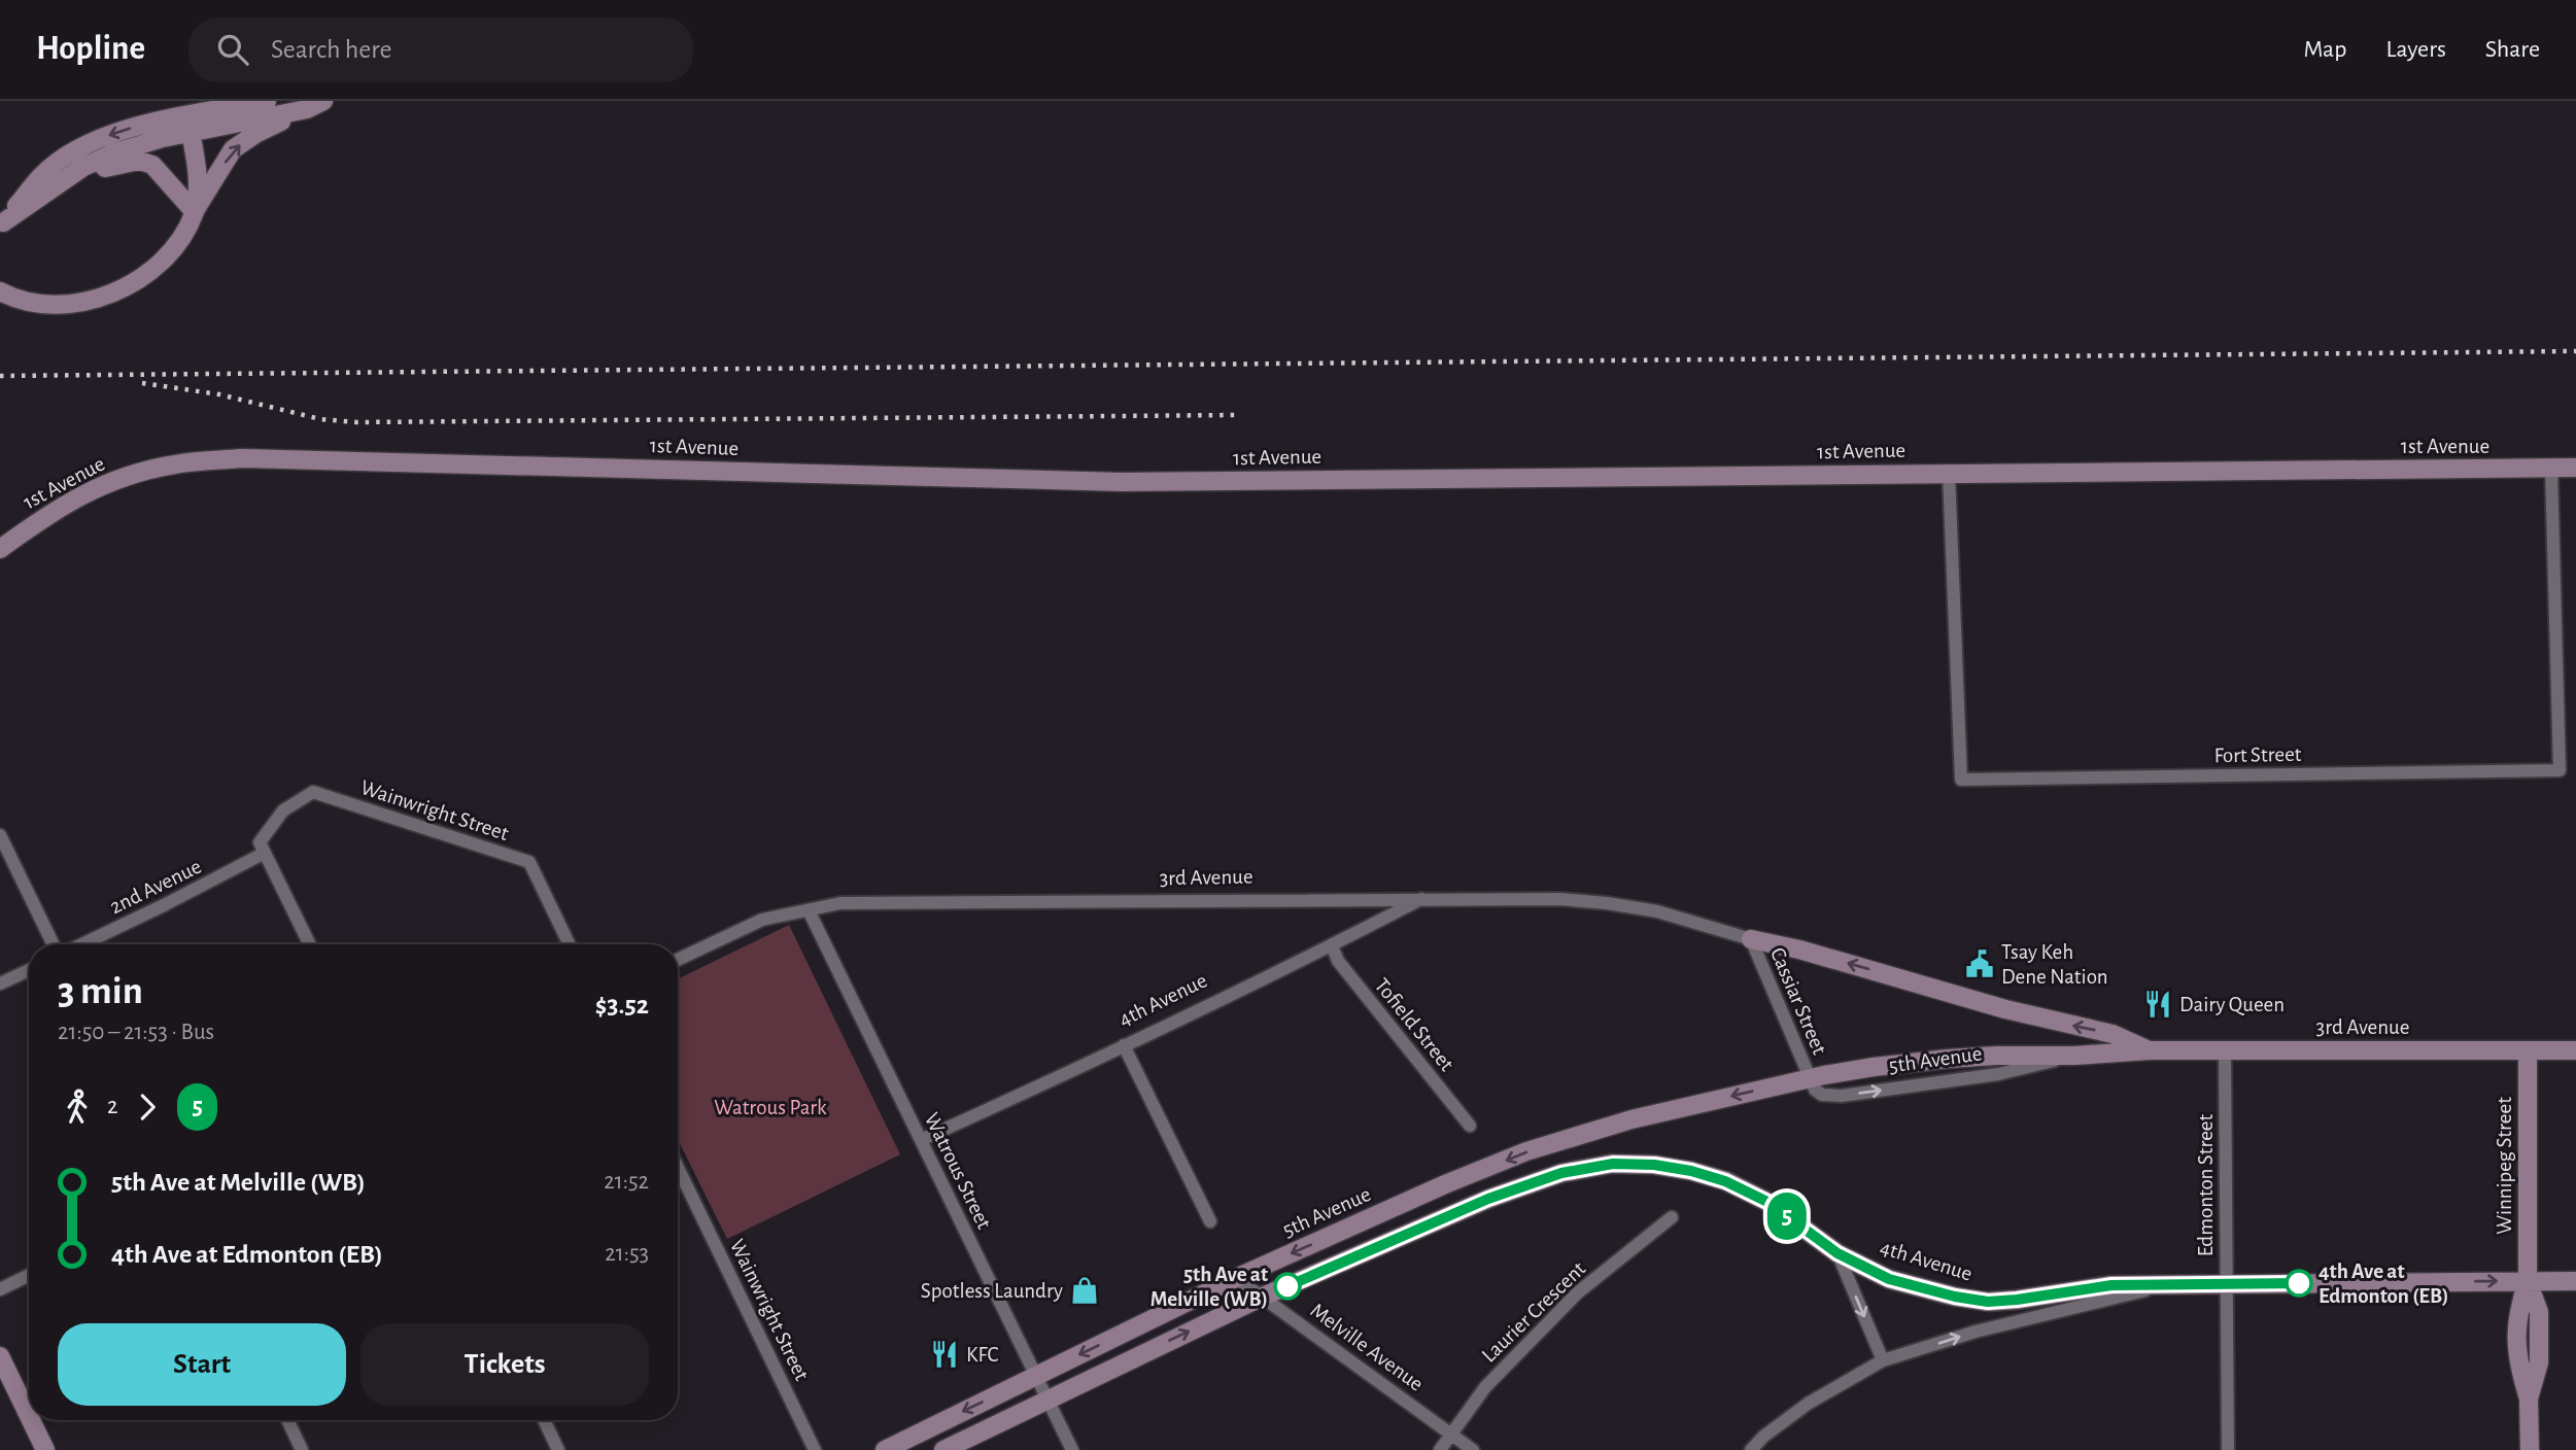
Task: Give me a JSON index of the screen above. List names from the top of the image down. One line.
{"streets":{"main road":["1st Avenue","3rd Avenue","4th Avenue","5th Avenue","Winnipeg Street"],"street":["Fort Street","Wainwright Street","2nd Avenue","Cassiar Street","Tofield Street","Watrous Street","Edmonton Street","Laurier Crescent","Melville Avenue"]},"crossings":[["1st Avenue","Fort Street"],["Wainwright Street","2nd Avenue"],["3rd Avenue","4th Avenue"],["3rd Avenue","Cassiar Street"],["3rd Avenue","5th Avenue"],["3rd Avenue","Winnipeg Street"],["3rd Avenue","Watrous Street"],["3rd Avenue","Edmonton Street"],["4th Avenue","Tofield Street"],["4th Avenue","Winnipeg Street"],["4th Avenue","Watrous Street"],["4th Avenue","Edmonton Street"],["4th Avenue","Melville Avenue"],["Cassiar Street","5th Avenue"],["5th Avenue","Watrous Street"],["5th Avenue","Melville Avenue"],["Laurier Crescent","Melville Avenue"]],"parks":["Watrous Park"],"places":{"public building":["Tsay Keh Dene Nation"],"restaurant":["Dairy Queen","KFC"],"other":["4th Ave at Edmonton (EB)","5th Ave at Melville (WB)"],"shop":["Spotless Laundry"]},"lines":["bus line 5"],"page":{"header":"Hopline","search":"Search here","nav":["Map","Layers","Share"],"on_map":"5","heading":["3 min","21:50 – 21:53 · Bus","$3.52"],"legs":["2","5"],"list":[{"name":"5th Ave at Melville (WB)","value":"21:52"},{"name":"4th Ave at Edmonton (EB)","value":"21:53"}],"buttons":["Start","Tickets"]}}
